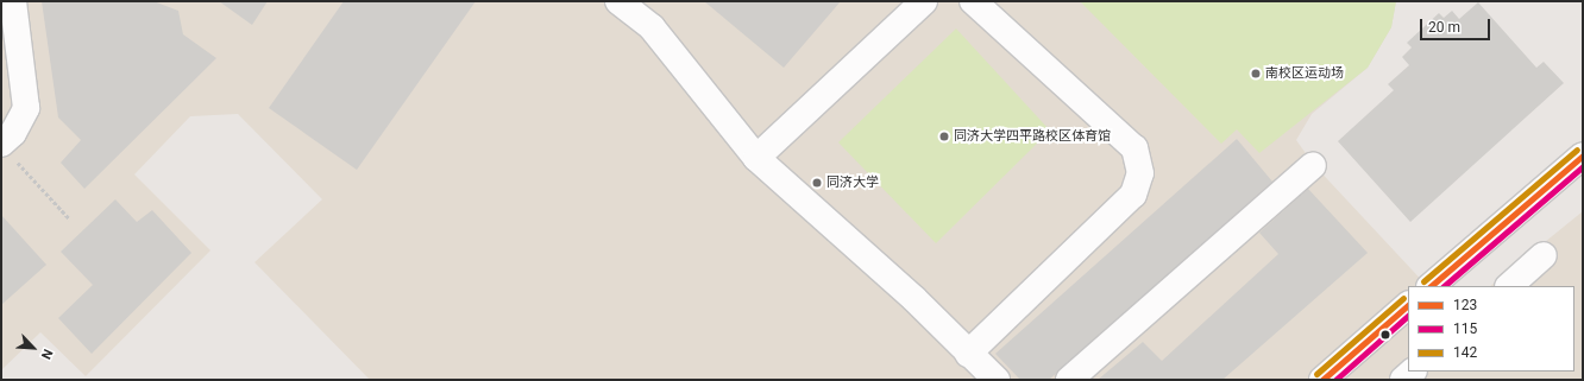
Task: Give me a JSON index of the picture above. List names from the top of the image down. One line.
{"places":["南校区运动场","同济大学四平路校区体育馆","同济大学"],"lines":["transit line 142","transit line 123","transit line 115"],"legend":["123","115","142"],"scale_bar":"20 m","north":"bottom right"}
